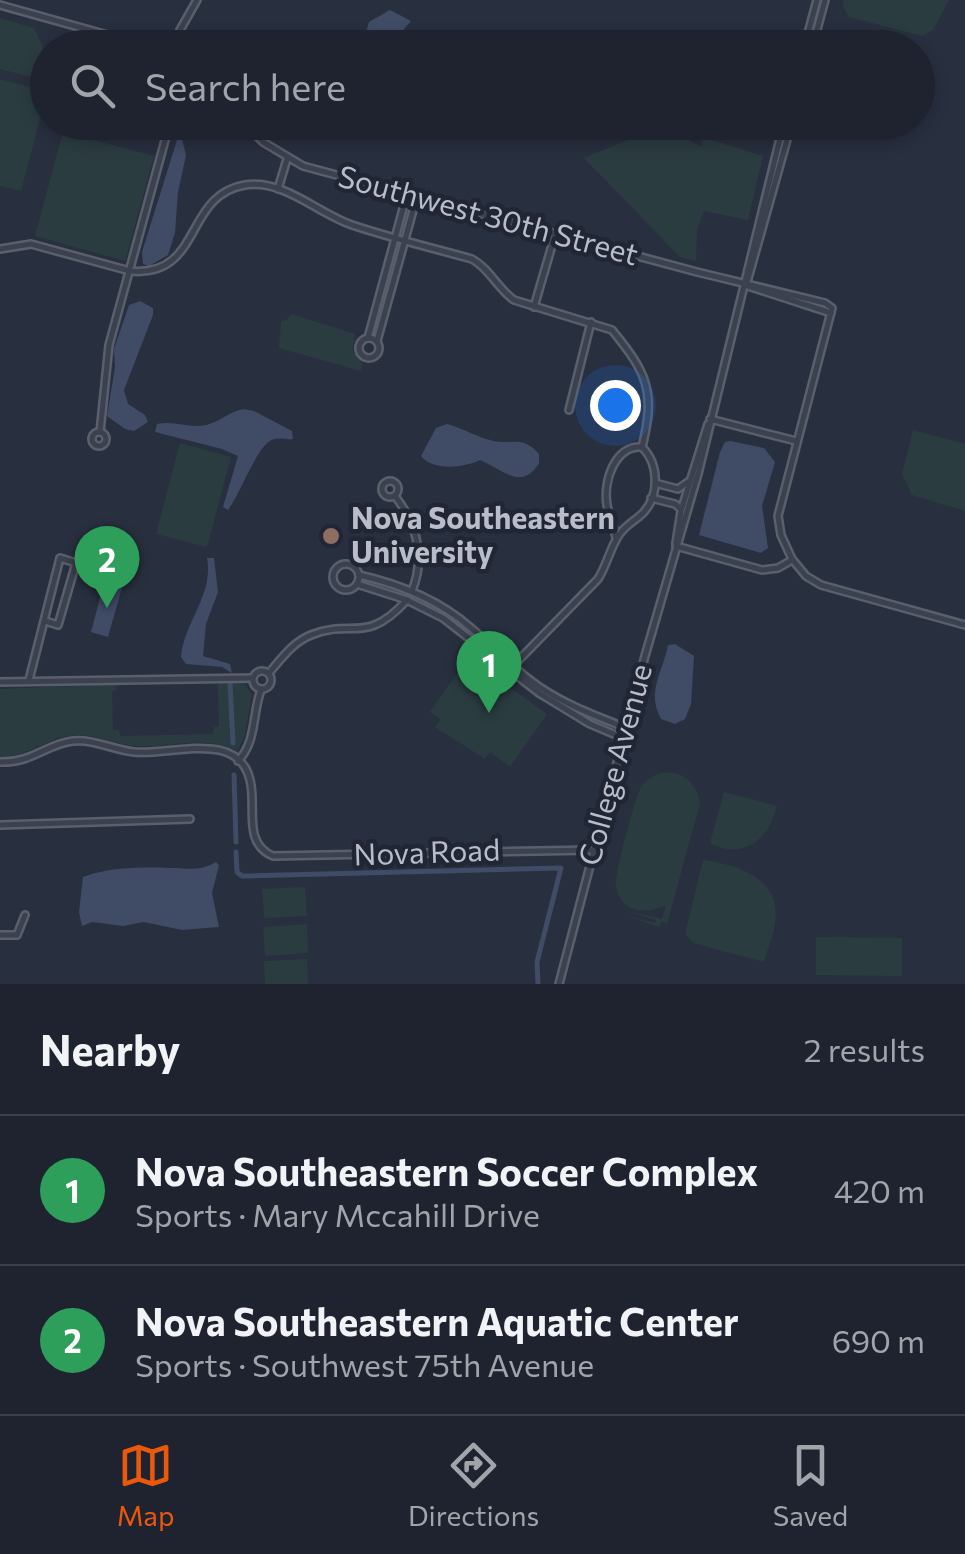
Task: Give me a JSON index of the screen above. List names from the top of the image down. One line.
{"streets":{"street":["Southwest 30th Street","College Avenue","Nova Road"]},"crossings":[["Southwest 30th Street","College Avenue"],["College Avenue","Nova Road"]],"places":["Nova Southeastern University"],"page":{"search":"Search here","pins":["2","1"],"heading":["Nearby","2 results"],"list":[{"mark":"1","name":"Nova Southeastern Soccer Complex","note":"Sports · Mary Mccahill Drive","value":"420 m"},{"mark":"2","name":"Nova Southeastern Aquatic Center","note":"Sports · Southwest 75th Avenue","value":"690 m"}],"nav":["Map","Directions","Saved"]}}
